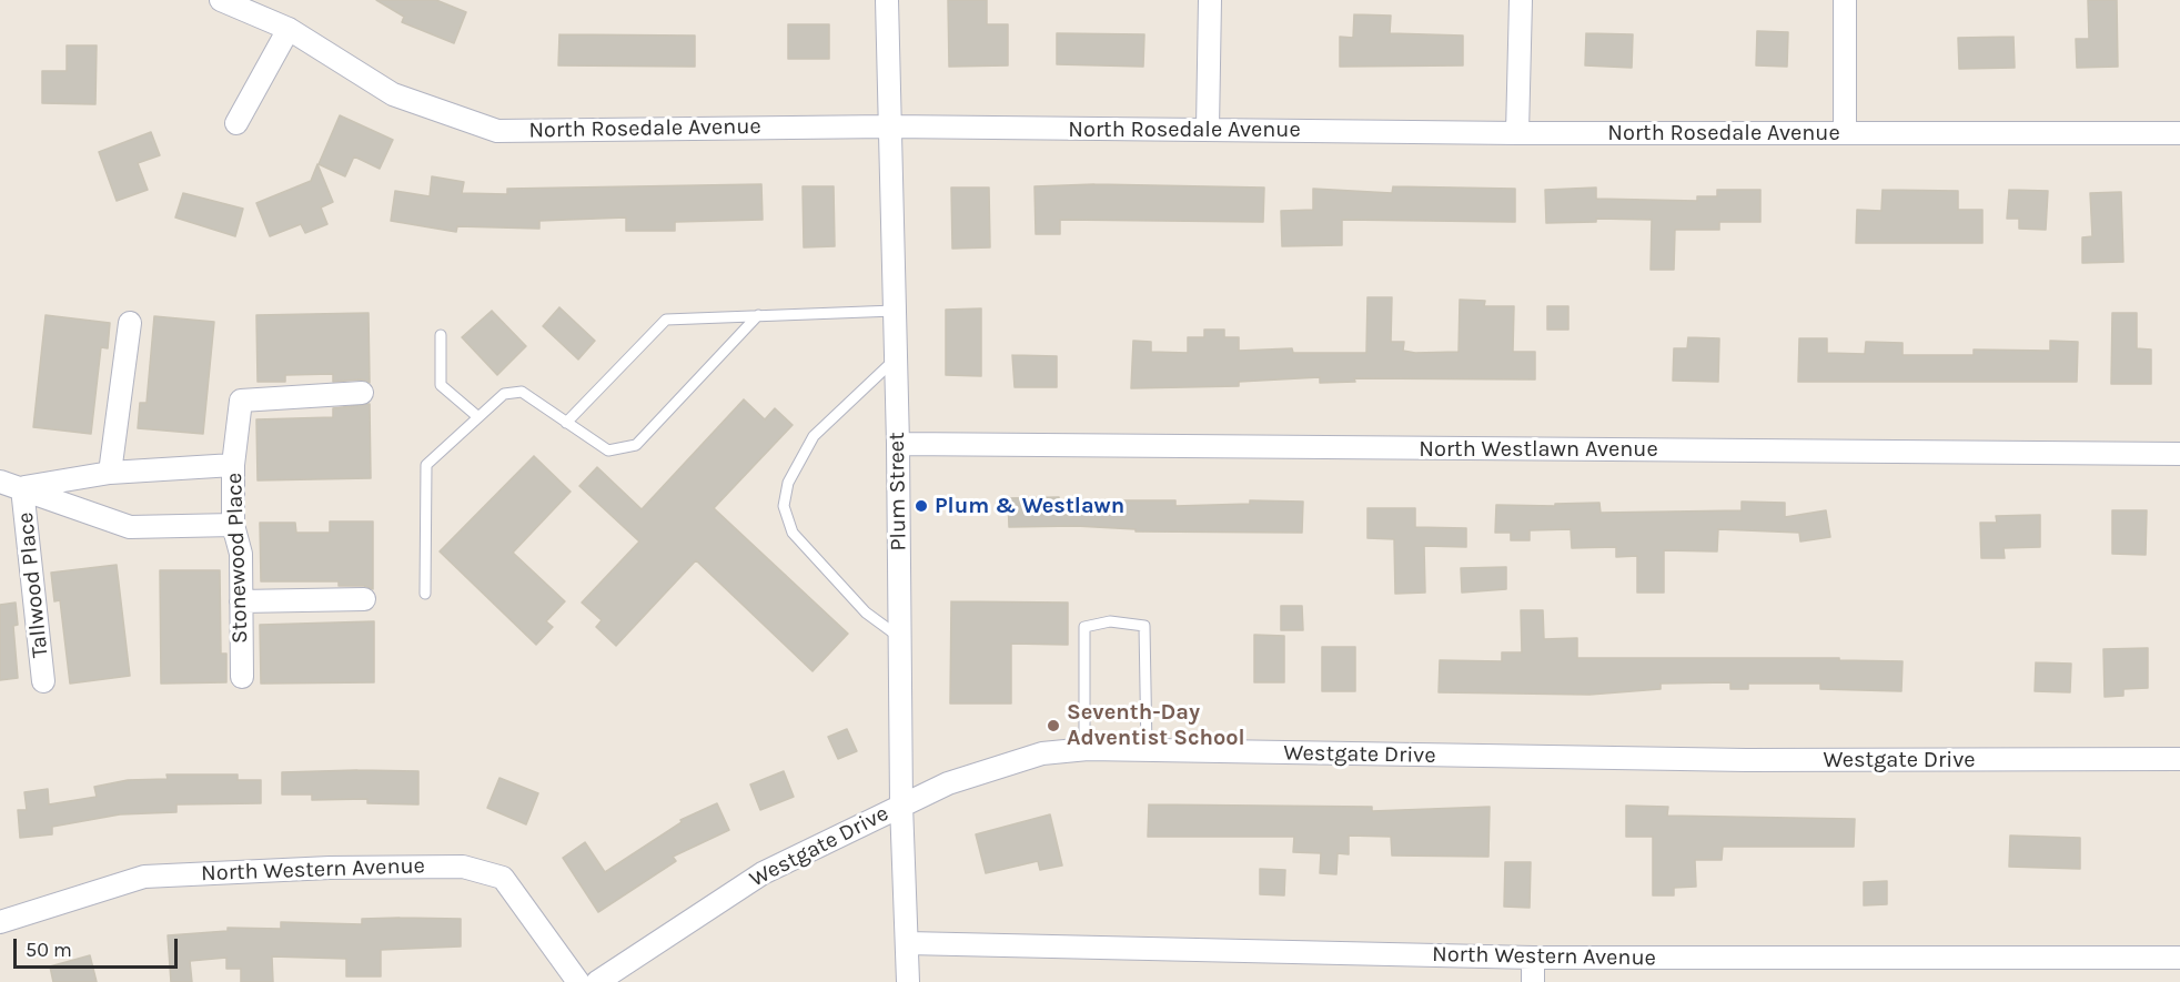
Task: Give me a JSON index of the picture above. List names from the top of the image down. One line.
{"streets":{"street":["North Rosedale Avenue","North Westlawn Avenue","Plum Street","Stonewood Place","Tallwood Place","Westgate Drive","North Western Avenue"]},"crossings":[["North Rosedale Avenue","Plum Street"],["North Westlawn Avenue","Plum Street"],["Plum Street","Westgate Drive"],["Plum Street","North Western Avenue"]],"places":["Plum & Westlawn","Seventh-Day Adventist School"],"scale_bar":"50 m"}
